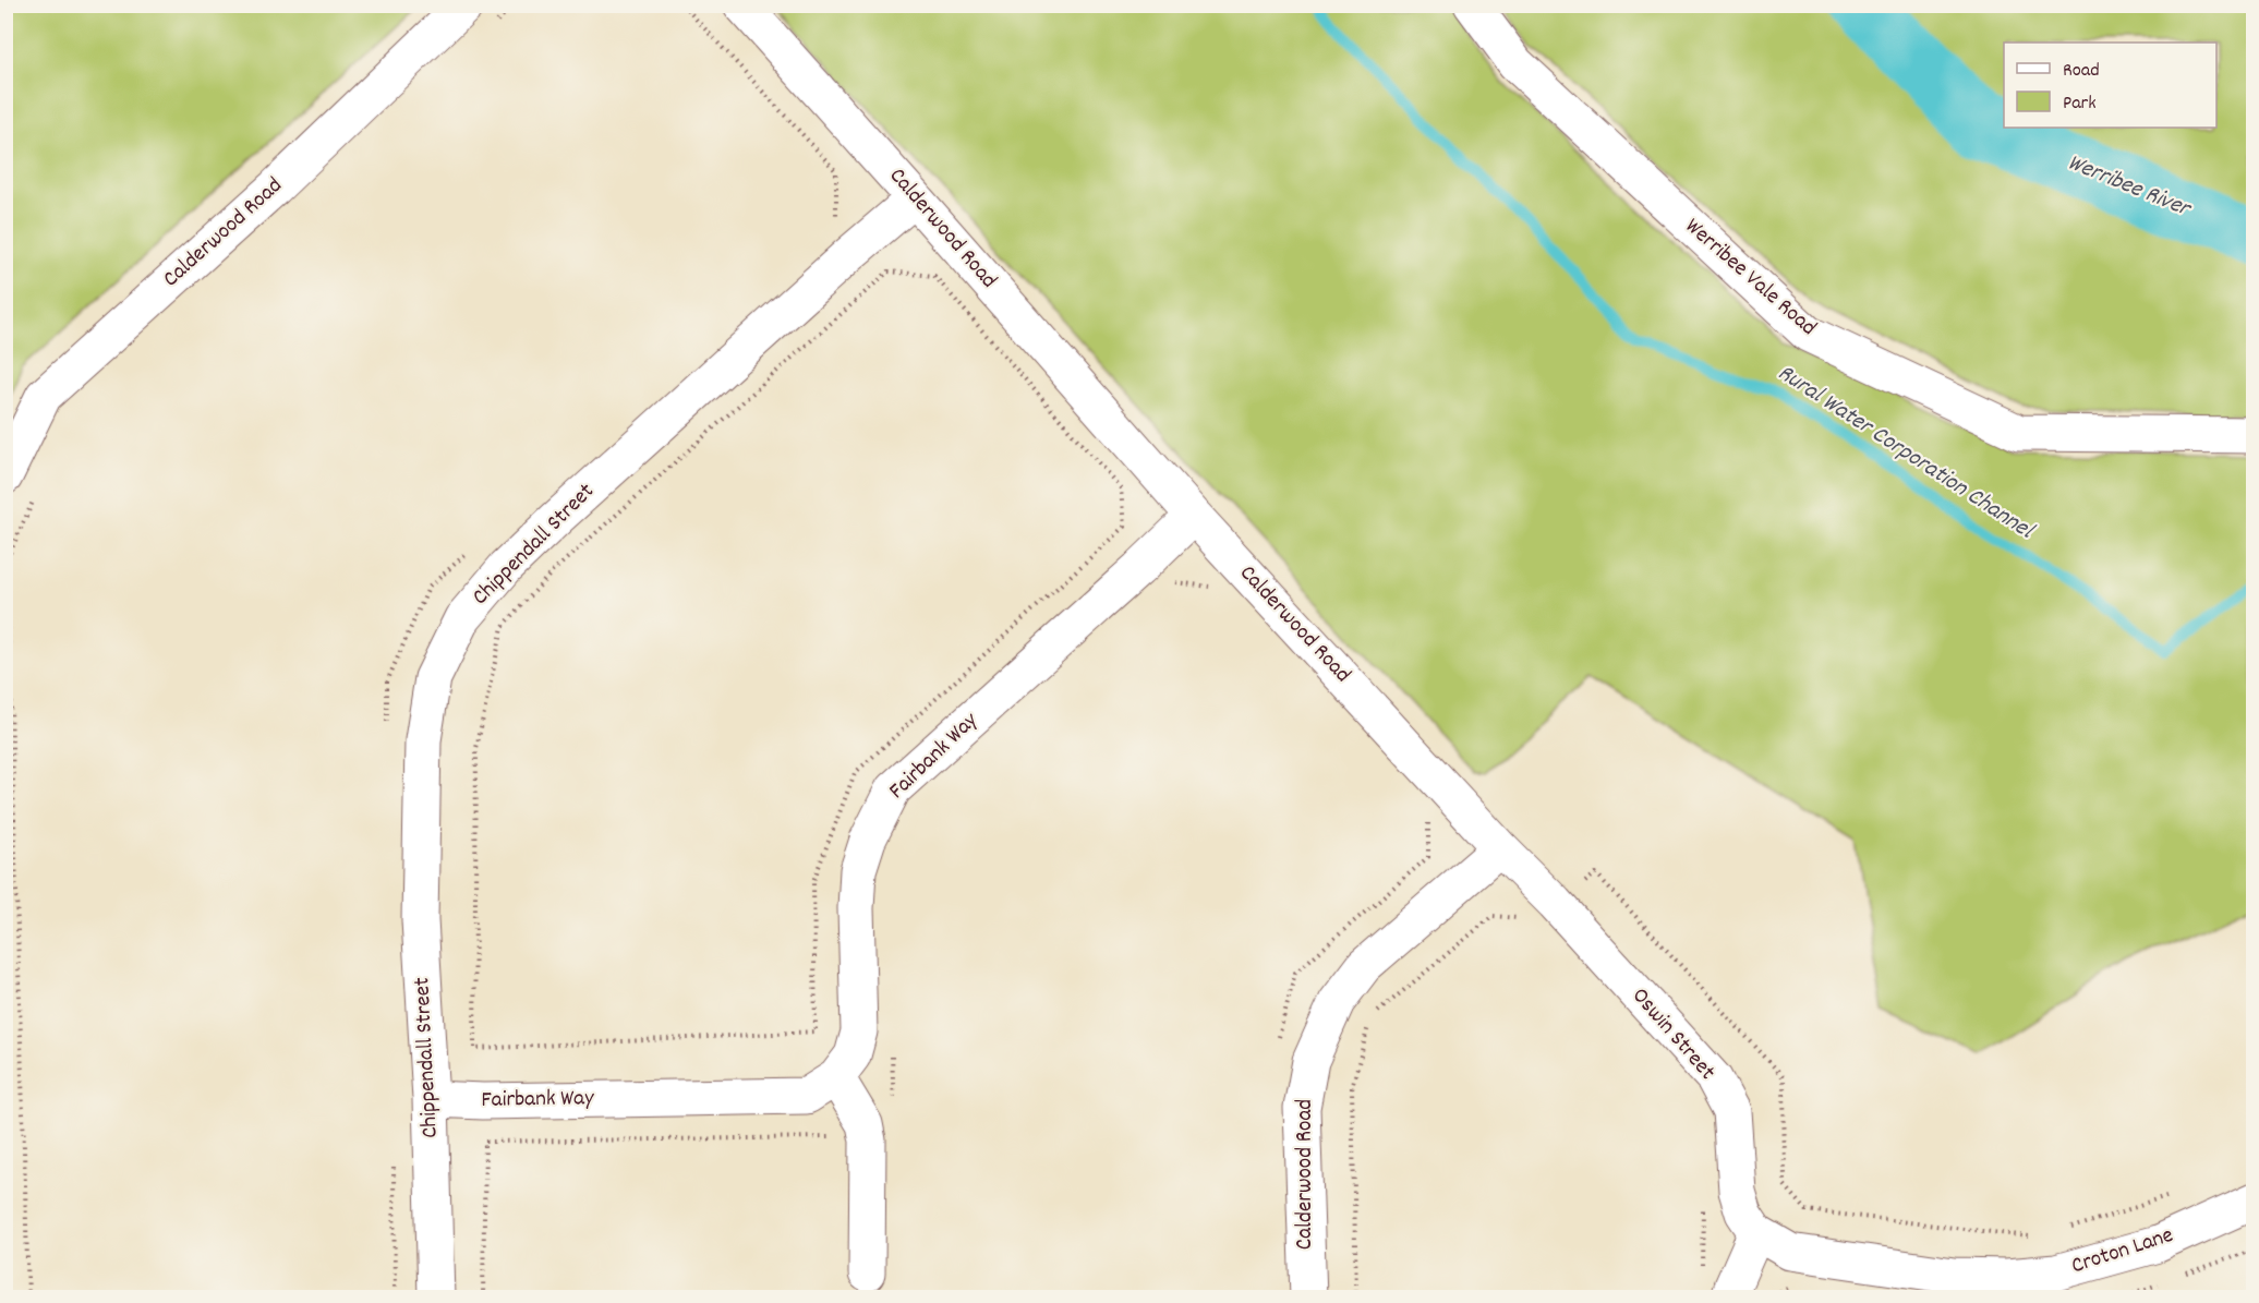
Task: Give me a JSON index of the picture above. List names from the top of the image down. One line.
{"streets":{"street":["Calderwood Road","Werribee Vale Road","Chippendall Street","Fairbank Way","Oswin Street","Croton Lane"]},"crossings":[["Calderwood Road","Chippendall Street"],["Calderwood Road","Fairbank Way"],["Calderwood Road","Oswin Street"],["Chippendall Street","Fairbank Way"],["Oswin Street","Croton Lane"]],"water":["Werribee River","Rural Water Corporation Channel"],"legend":["Road","Park"]}
